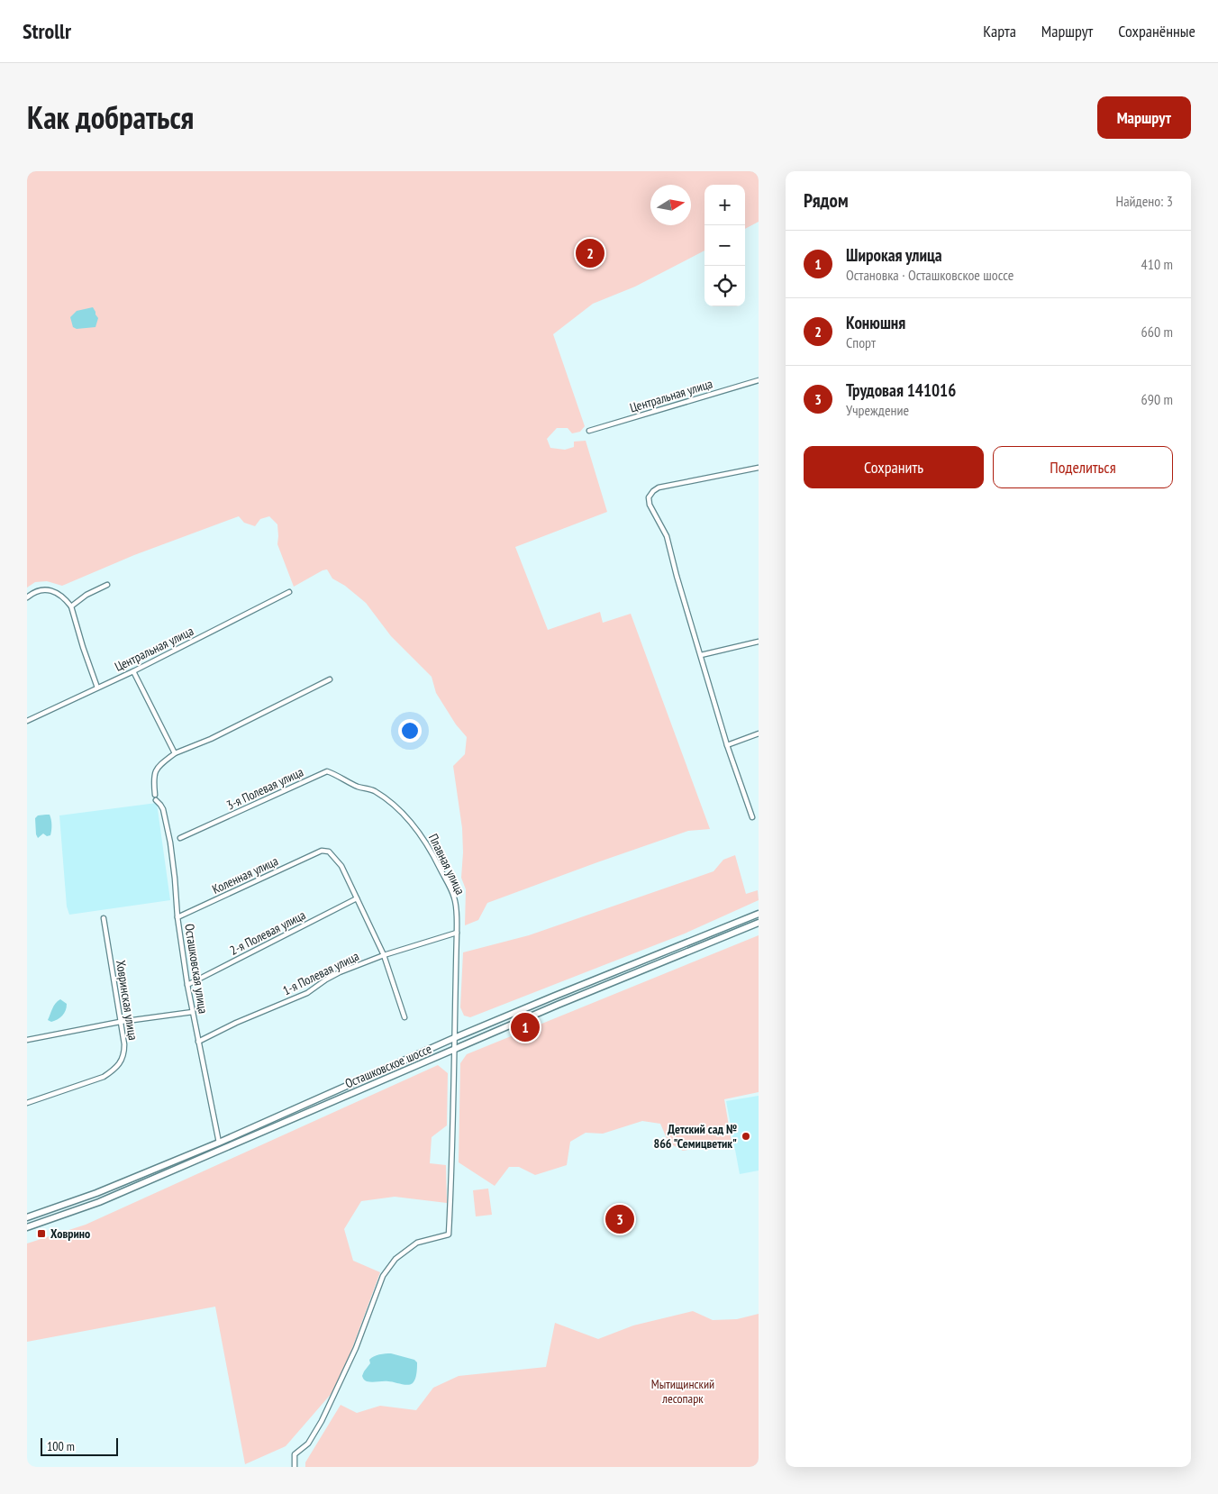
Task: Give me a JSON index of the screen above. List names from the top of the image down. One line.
{"streets":{"main road":["Осташковское шоссе"],"street":["Центральная улица","3-я Полевая улица","Плавная улица","Коленная улица","2-я Полевая улица","Осташковская улица","1-я Полевая улица","Ховринская улица"]},"crossings":[["3-я Полевая улица","Плавная улица"],["Плавная улица","1-я Полевая улица"],["Плавная улица","Осташковское шоссе"],["Коленная улица","2-я Полевая улица"],["Коленная улица","Осташковская улица"],["2-я Полевая улица","Осташковская улица"],["Осташковская улица","1-я Полевая улица"],["Осташковская улица","Осташковское шоссе"]],"parks":["Мытищинский лесопарк"],"places":{"other":["Детский сад № 866 \"Семицветик\""],"transit":["Ховрино"]},"scale_bar":"100 m","north":"right","page":{"header":"Strollr","nav":["Карта","Маршрут","Сохранённые"],"title":"Как добраться","buttons":["Маршрут",["Сохранить","Поделиться"]],"heading":["Рядом","Найдено: 3"],"map_buttons":["+","−"],"list":[{"mark":"1","name":"Широкая улица","note":"Остановка · Осташковское шоссе","value":"410 m"},{"mark":"2","name":"Конюшня","note":"Спорт","value":"660 m"},{"mark":"3","name":"Трудовая 141016","note":"Учреждение","value":"690 m"}],"pins":["2","1","3"],"scale":"100 m"}}
